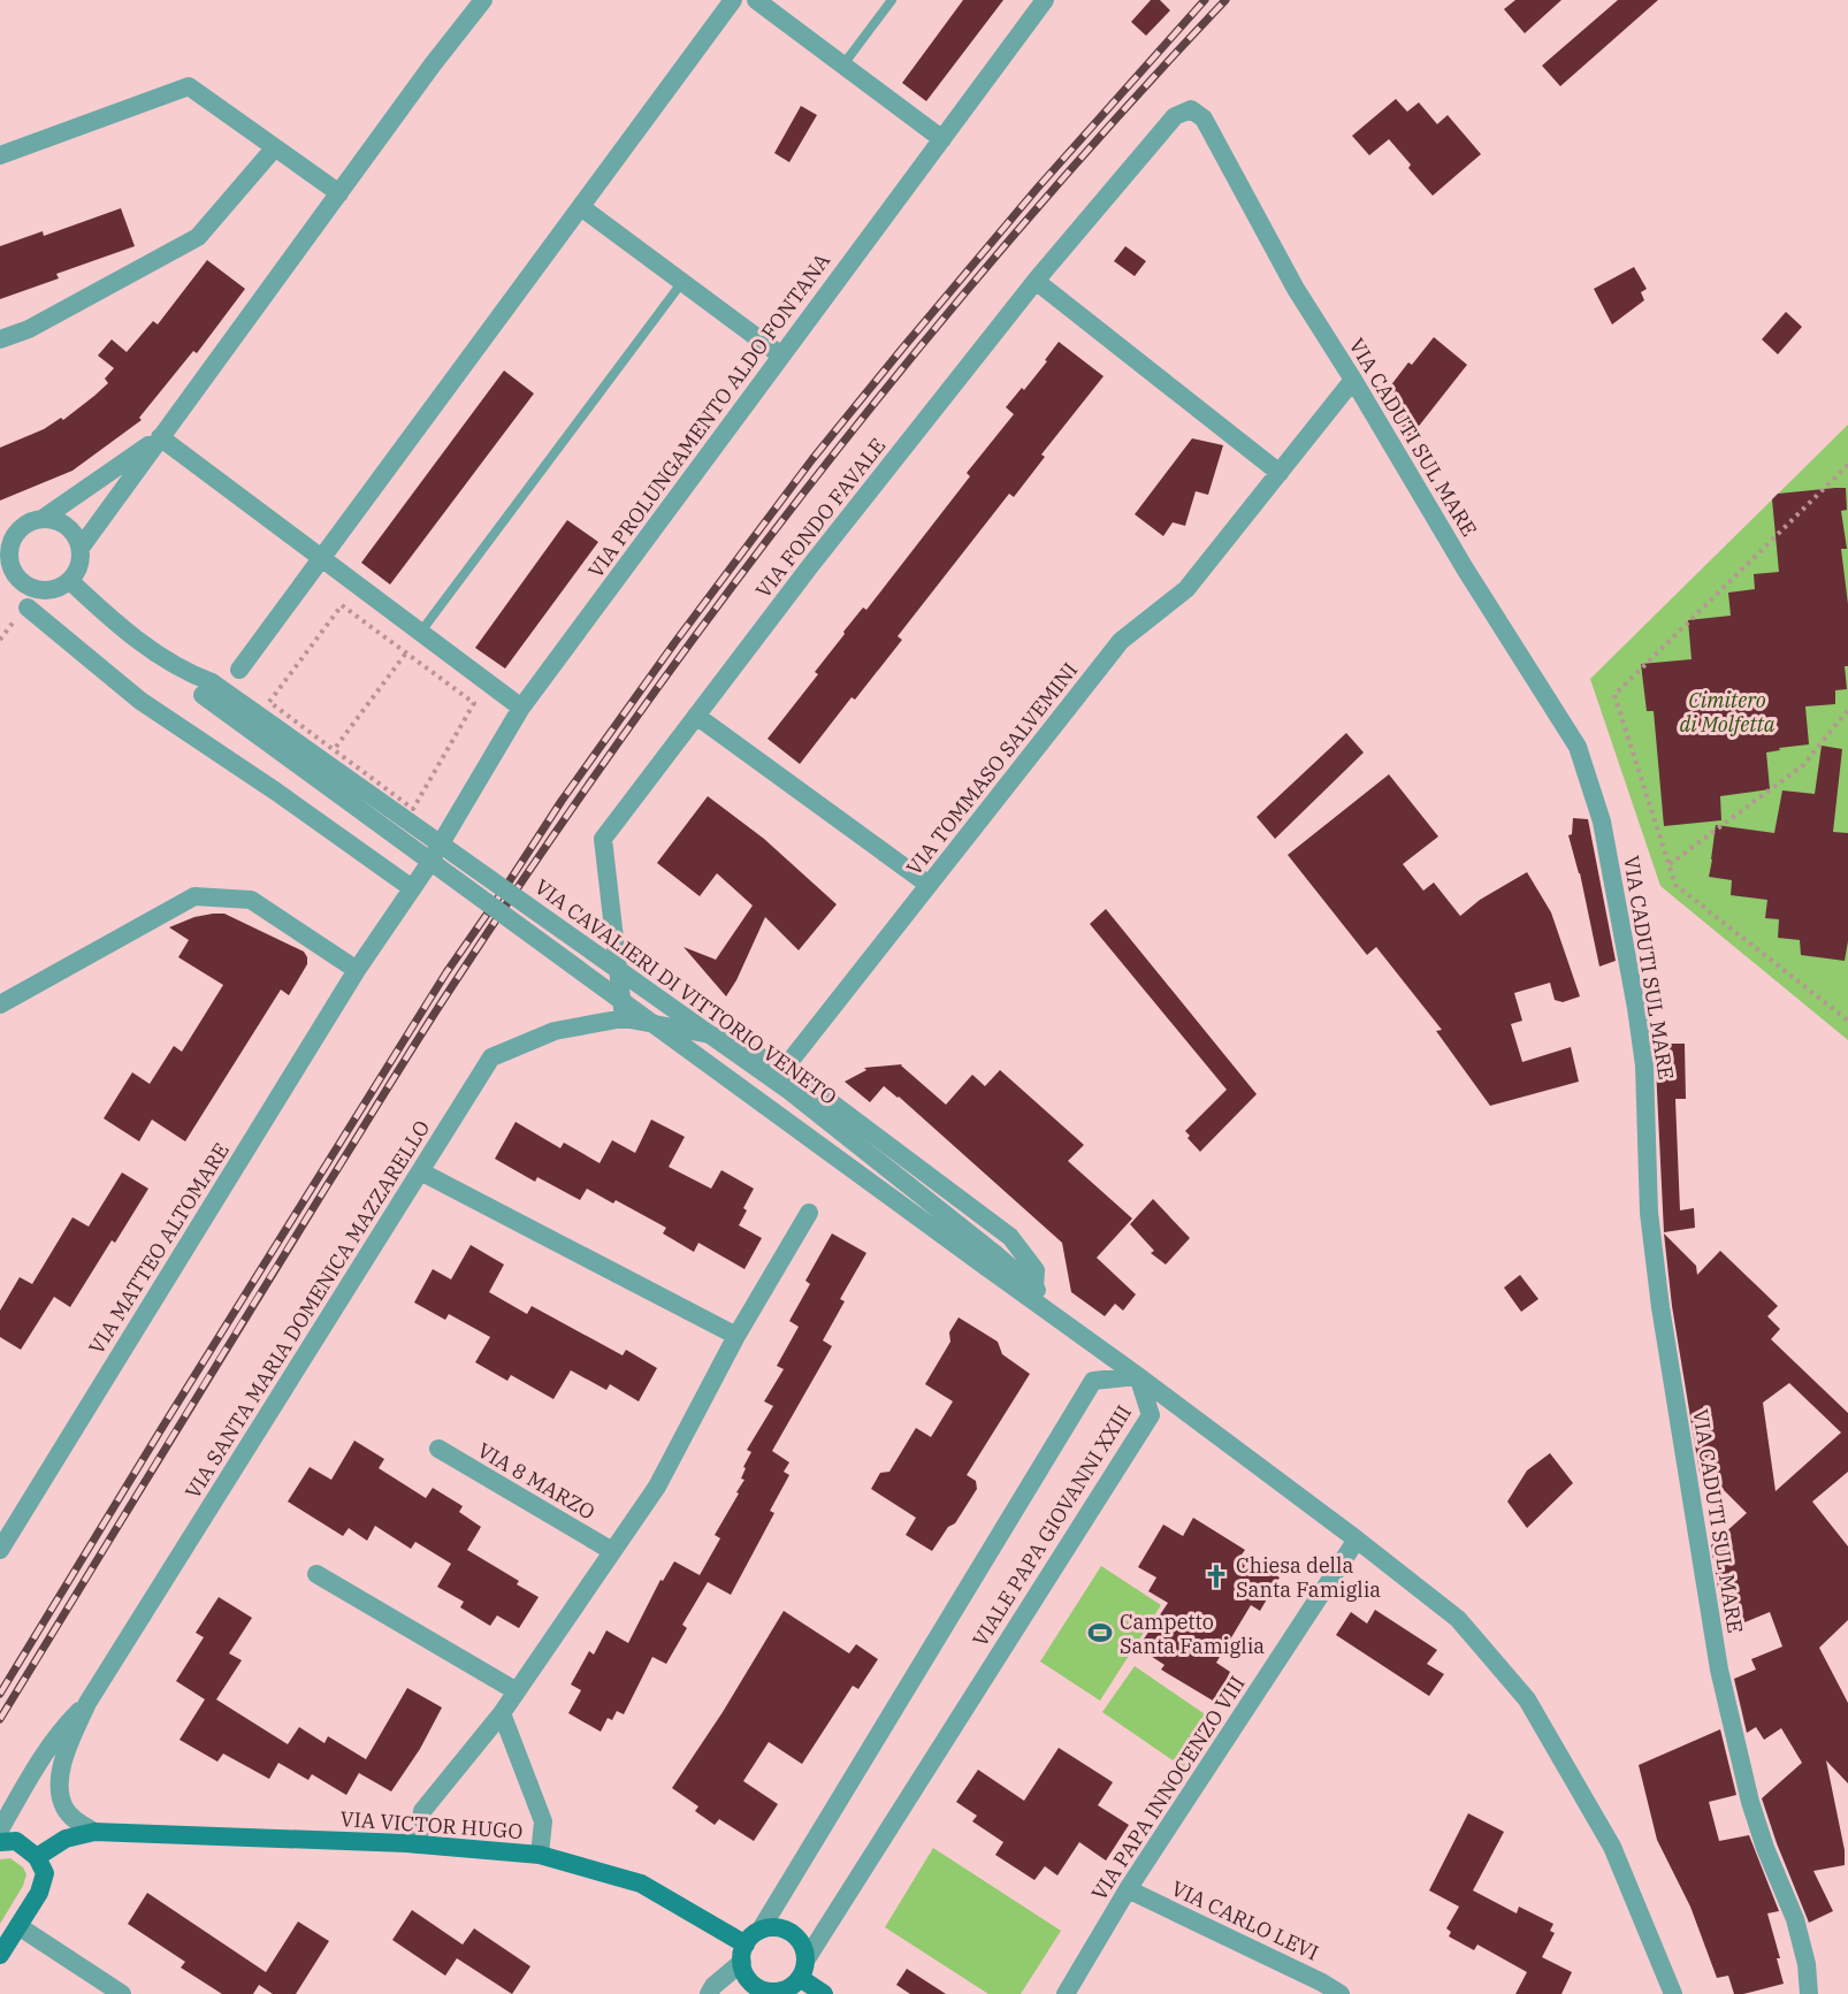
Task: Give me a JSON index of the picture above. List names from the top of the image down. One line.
{"streets":{"main road":["VIALE PAPA GIOVANNI XXIII","VIA VICTOR HUGO"],"street":["VIA PROLUNGAMENTO ALDO FONTANA","VIA CADUTI SUL MARE","VIA FONDO FAVALE","VIA TOMMASO SALVEMINI","VIA CAVALIERI DI VITTORIO VENETO","VIA MATTEO ALTOMARE","VIA SANTA MARIA DOMENICA MAZZARELLO","VIA 8 MARZO","VIA PAPA INNOCENZO VIII","VIA CARLO LEVI"]},"crossings":[["VIA PROLUNGAMENTO ALDO FONTANA","VIA MATTEO ALTOMARE"],["VIA CADUTI SUL MARE","VIA FONDO FAVALE"],["VIA CADUTI SUL MARE","VIA TOMMASO SALVEMINI"],["VIA FONDO FAVALE","VIA SANTA MARIA DOMENICA MAZZARELLO"],["VIA CAVALIERI DI VITTORIO VENETO","VIALE PAPA GIOVANNI XXIII"],["VIA CAVALIERI DI VITTORIO VENETO","VIA PAPA INNOCENZO VIII"],["VIA SANTA MARIA DOMENICA MAZZARELLO","VIA VICTOR HUGO"],["VIALE PAPA GIOVANNI XXIII","VIA VICTOR HUGO"],["VIA PAPA INNOCENZO VIII","VIA CARLO LEVI"]],"parks":["Cimitero di Molfetta"],"places":{"church":["Chiesa della Santa Famiglia"],"sports":["Campetto Santa Famiglia"]}}
